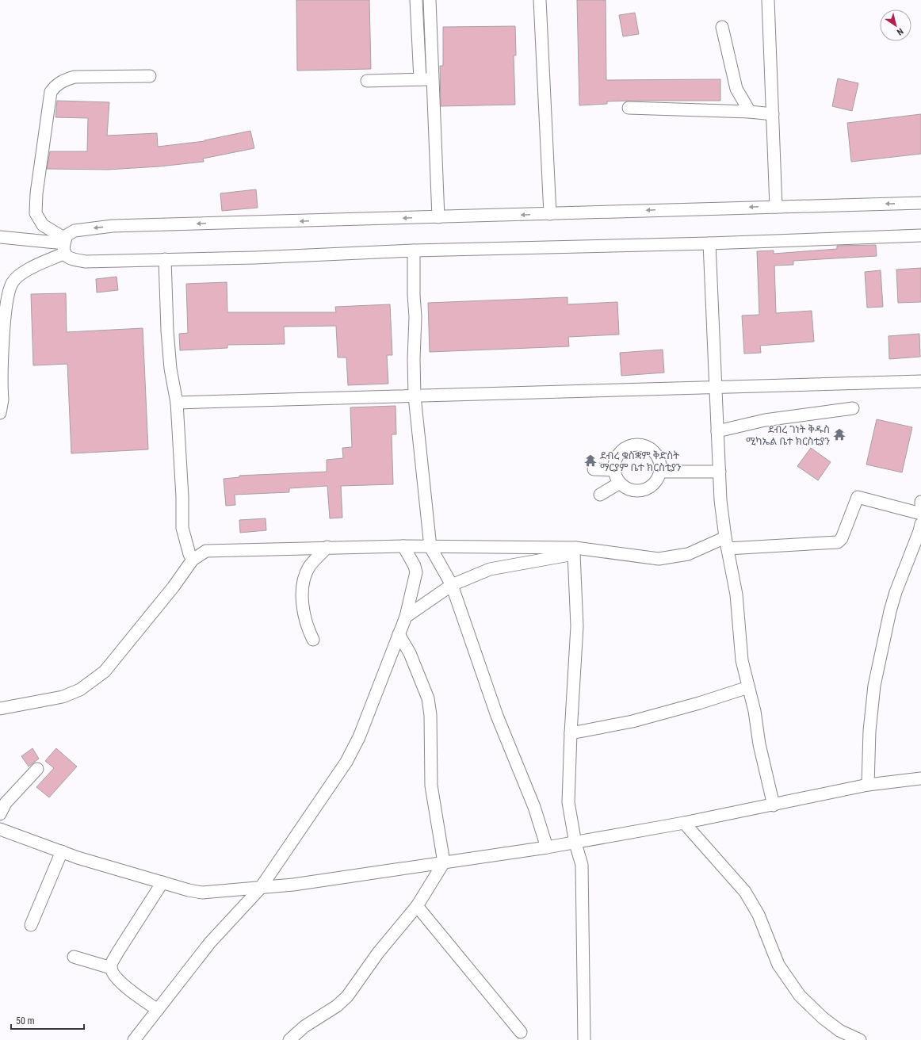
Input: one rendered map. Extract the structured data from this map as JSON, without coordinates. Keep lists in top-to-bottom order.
{
  "places": {
    "temple": ["ደብረ ገነት ቅዱስ ሚካኤል ቤተ ክርስቲያን", "ደብረ ቁስቋም ቅድስት ማርያም ቤተ ክርስቲያን"]
  },
  "scale_bar": "50 m",
  "north": "bottom right"
}
